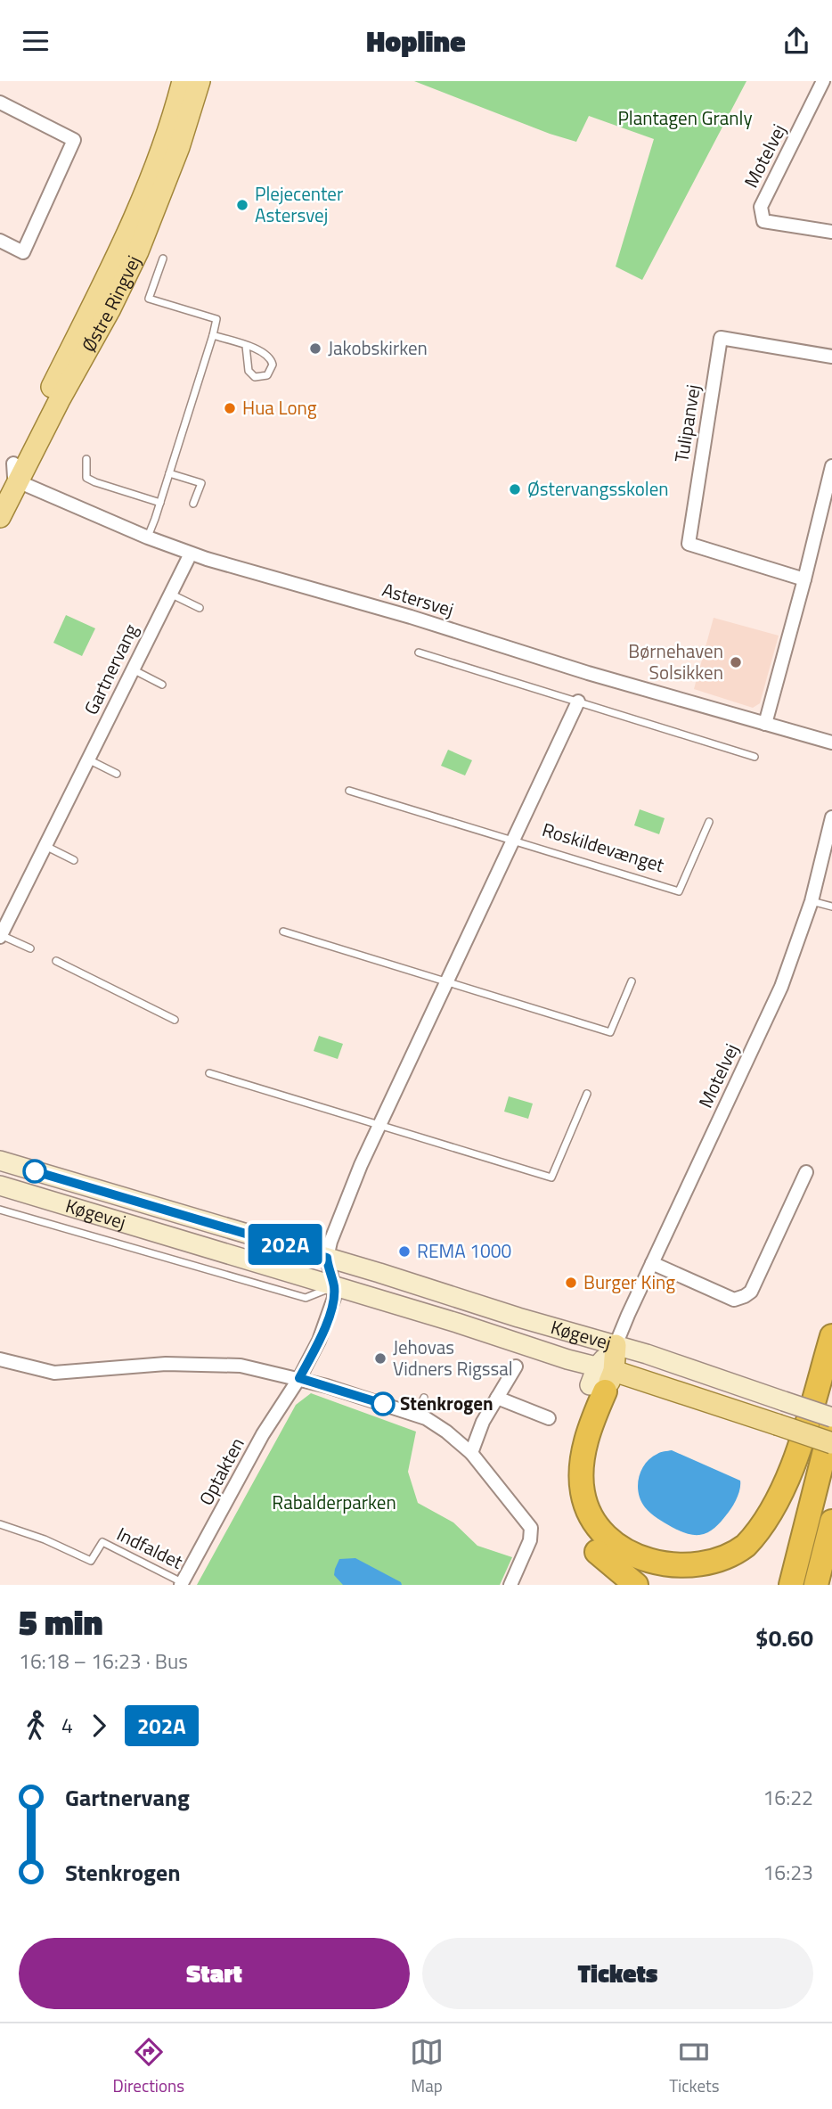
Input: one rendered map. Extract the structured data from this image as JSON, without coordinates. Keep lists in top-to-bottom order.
{
  "streets": {
    "main road": ["Østre Ringvej", "Køgevej"],
    "street": [
      "Motelvej",
      "Tulipanvej",
      "Astersvej",
      "Gartnervang",
      "Roskildevænget",
      "Optakten"
    ],
    "lane": ["Indfaldet"]
  },
  "crossings": [
    ["Motelvej", "Køgevej"],
    ["Østre Ringvej", "Astersvej"],
    ["Astersvej", "Gartnervang"],
    ["Roskildevænget", "Køgevej"],
    ["Køgevej", "Optakten"],
    ["Optakten", "Indfaldet"]
  ],
  "parks": ["Plantagen Granly", "Rabalderparken"],
  "places": [
    "Plejecenter Astersvej",
    "Jakobskirken",
    "Hua Long",
    "Østervangsskolen",
    "Børnehaven Solsikken",
    "REMA 1000",
    "Burger King",
    "Jehovas Vidners Rigssal",
    "Stenkrogen"
  ],
  "lines": ["bus line 202A"],
  "page": {
    "header": "Hopline",
    "on_map": "202A",
    "heading": ["5 min", "16:18 – 16:23 · Bus", "$0.60"],
    "legs": ["4", "202A"],
    "list": [
      {
        "name": "Gartnervang",
        "value": "16:22"
      },
      {
        "name": "Stenkrogen",
        "value": "16:23"
      }
    ],
    "buttons": ["Start", "Tickets"],
    "tabs": ["Directions", "Map", "Tickets"]
  }
}
